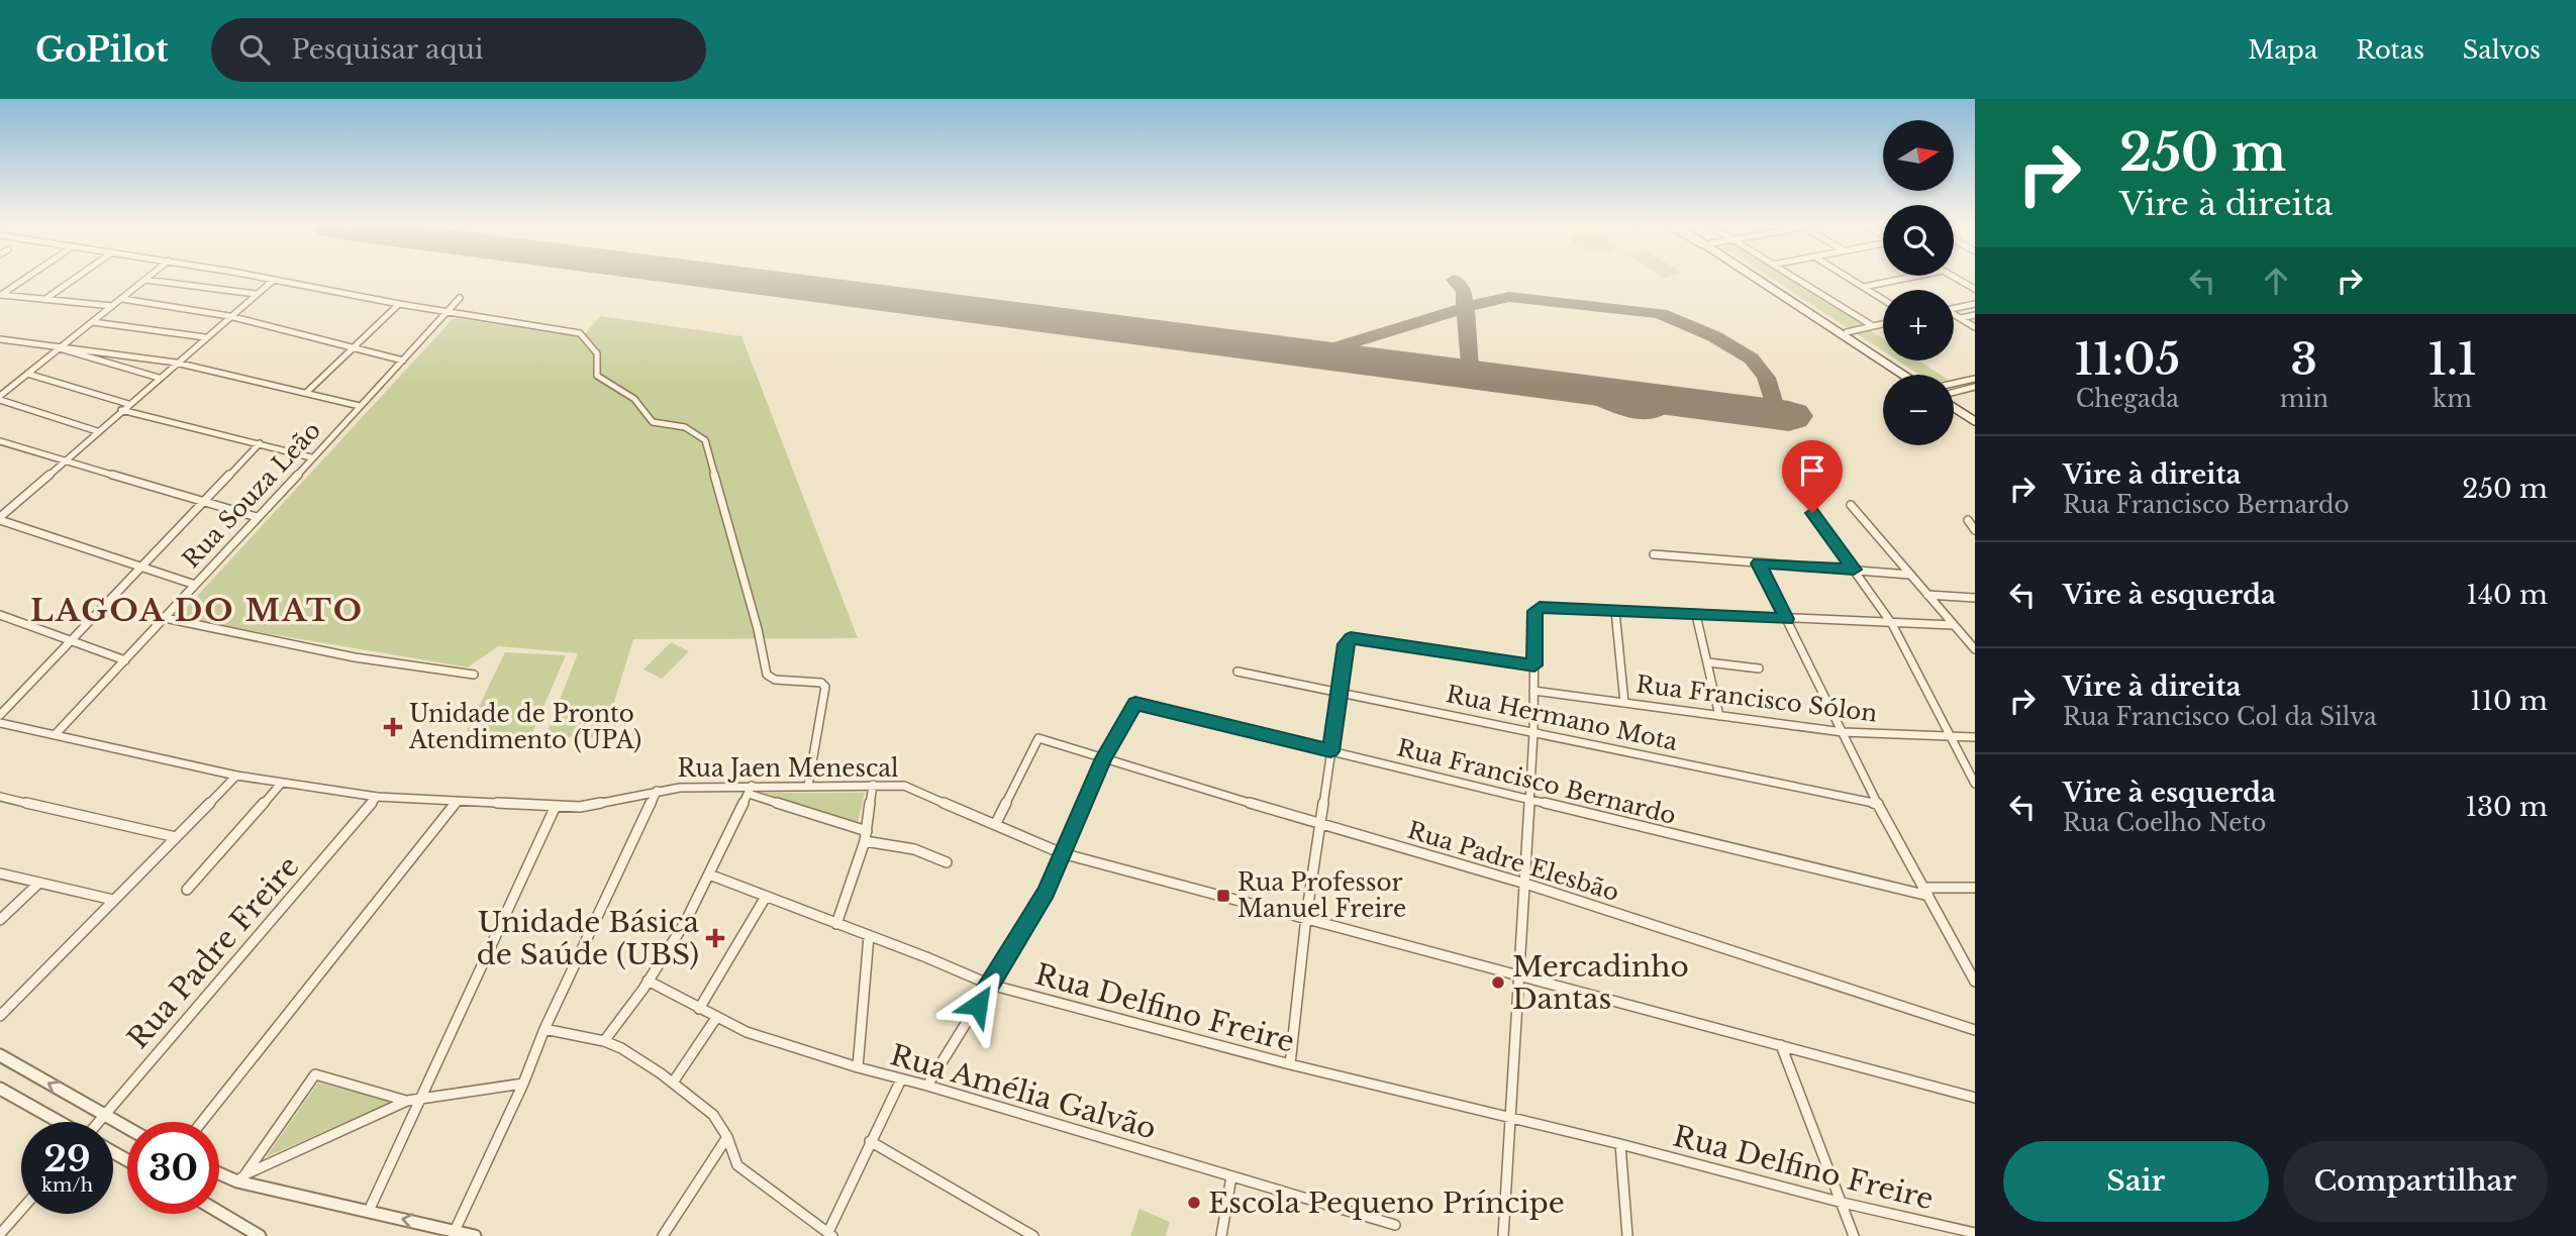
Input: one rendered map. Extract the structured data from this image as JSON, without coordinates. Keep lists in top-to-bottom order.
{
  "streets": {
    "street": [
      "Rua Souza Leão",
      "Rua Francisco Sólon",
      "Rua Hermano Mota",
      "Rua Jaen Menescal",
      "Rua Francisco Bernardo",
      "Rua Padre Elesbão",
      "Rua Padre Freire",
      "Rua Delfino Freire",
      "Rua Amélia Galvão"
    ]
  },
  "crossings": [
    ["Rua Jaen Menescal", "Rua Padre Elesbão"],
    ["Rua Jaen Menescal", "Rua Padre Freire"],
    ["Rua Francisco Bernardo", "Rua Padre Elesbão"]
  ],
  "districts": ["LAGOA DO MATO"],
  "places": {
    "health": ["Unidade de Pronto Atendimento (UPA)", "Unidade Básica de Saúde (UBS)"],
    "transit": ["Rua Professor Manuel Freire"],
    "other": ["Mercadinho Dantas", "Escola Pequeno Príncipe"]
  },
  "north": "right",
  "page": {
    "header": "GoPilot",
    "search": "Pesquisar aqui",
    "nav": ["Mapa", "Rotas", "Salvos"],
    "turn": ["250 m", "Vire à direita"],
    "map_buttons": ["+", "−"],
    "eta": [
      "11:05",
      "Chegada",
      "3",
      "min",
      "1.1",
      "km"
    ],
    "list": [
      {
        "name": "Vire à direita",
        "note": "Rua Francisco Bernardo",
        "value": "250 m"
      },
      {
        "name": "Vire à esquerda",
        "value": "140 m"
      },
      {
        "name": "Vire à direita",
        "note": "Rua Francisco Col da Silva",
        "value": "110 m"
      },
      {
        "name": "Vire à esquerda",
        "note": "Rua Coelho Neto",
        "value": "130 m"
      }
    ],
    "speed": "29 km/h",
    "limit": "30",
    "buttons": ["Sair", "Compartilhar"]
  }
}
